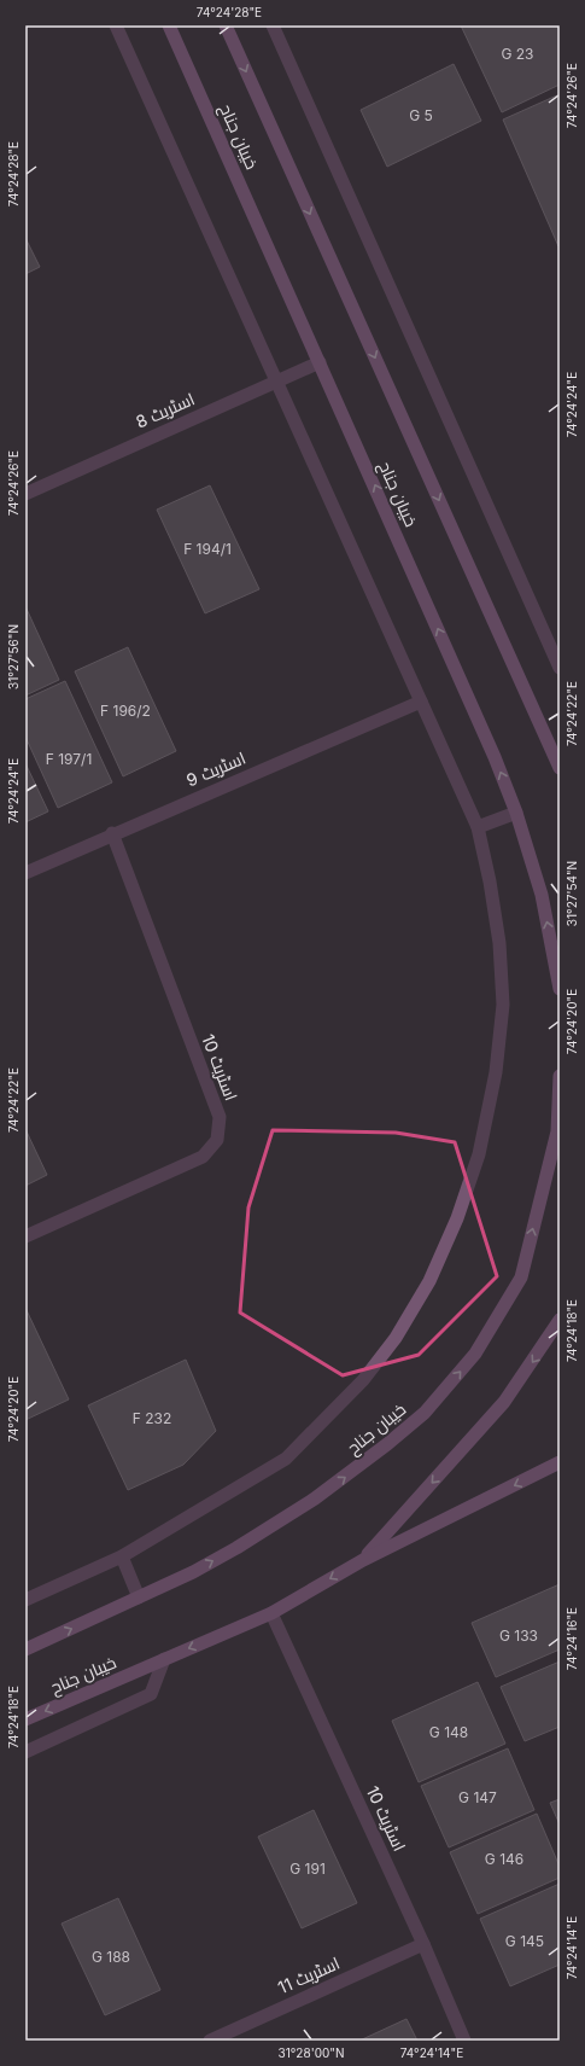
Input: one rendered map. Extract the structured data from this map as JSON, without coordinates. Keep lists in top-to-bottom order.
{
  "streets": {
    "main road": ["خیبان جناح"],
    "street": [
      "اسٹریٹ 8",
      "اسٹریٹ 9",
      "اسٹریٹ 10",
      "اسٹریٹ 11"
    ]
  },
  "crossings": [
    ["خیبان جناح", "اسٹریٹ 8"],
    ["خیبان جناح", "اسٹریٹ 10"],
    ["اسٹریٹ 9", "اسٹریٹ 10"],
    ["اسٹریٹ 10", "اسٹریٹ 11"]
  ],
  "house_numbers": [
    "G 23",
    "G 5",
    "F 194/1",
    "F 196/2",
    "F 197/1",
    "F 232",
    "G 133",
    "G 148",
    "G 147",
    "G 146",
    "G 191",
    "G 145",
    "G 188"
  ],
  "coordinates": [
    "74°24'28\"E",
    "74°24'26\"E",
    "74°24'24\"E",
    "31°27'56\"N",
    "74°24'22\"E",
    "31°27'54\"N",
    "74°24'20\"E",
    "74°24'18\"E",
    "74°24'16\"E",
    "74°24'14\"E",
    "31°28'00\"N"
  ]
}
